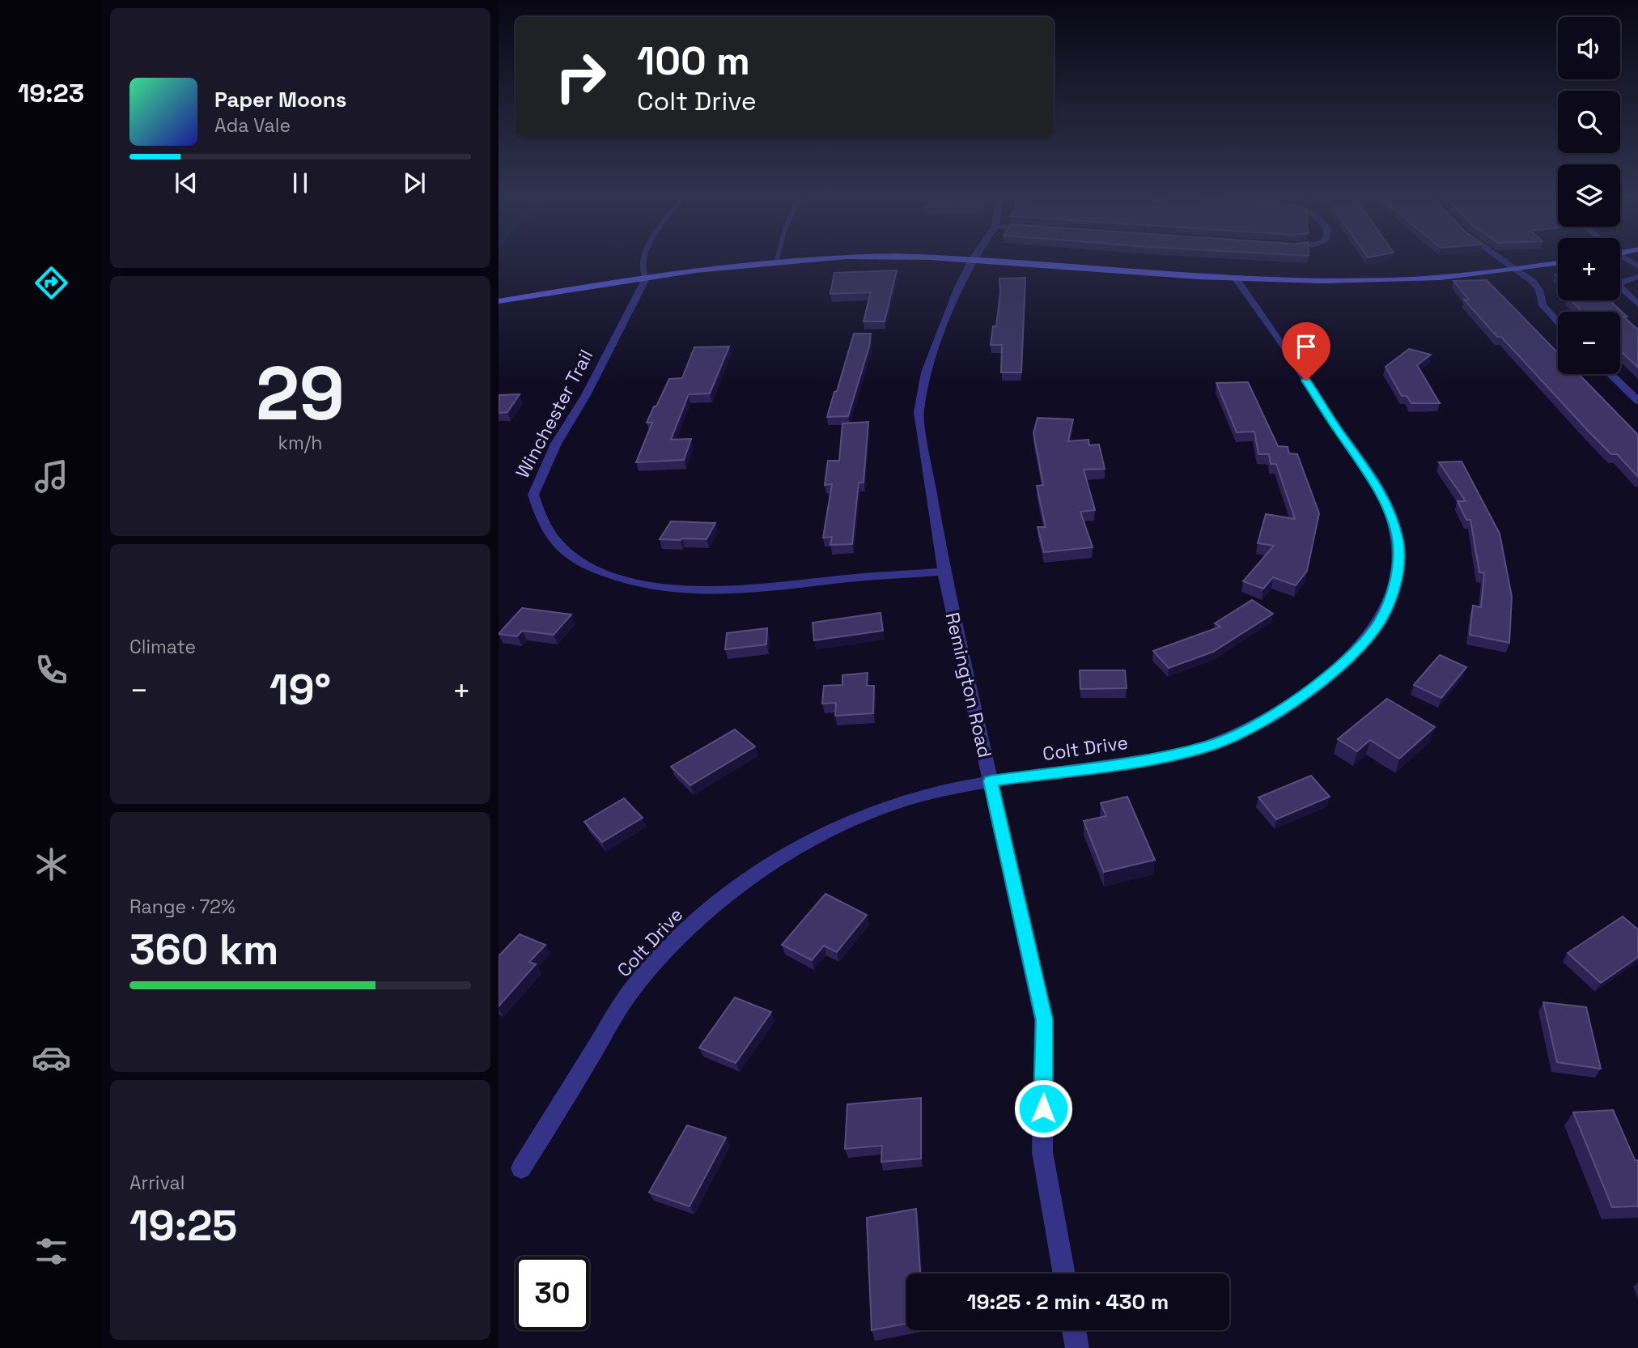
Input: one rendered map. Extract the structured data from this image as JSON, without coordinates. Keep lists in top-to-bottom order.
{
  "streets": {
    "street": ["Winchester Trail", "Remington Road", "Colt Drive"]
  },
  "crossings": [
    ["Winchester Trail", "Remington Road"],
    ["Remington Road", "Colt Drive"]
  ],
  "page": {
    "tabs": "19:23",
    "map_buttons": ["+", "−"],
    "turn": ["100 m", "Colt Drive"],
    "song": ["Paper Moons", "Ada Vale"],
    "tile": [
      ["29", "km/h"],
      "Climate",
      ["Range · 72%", "360 km"],
      ["Arrival", "19:25"]
    ],
    "heat": ["−", "19°", "+"],
    "limit": "30",
    "trip": "19:25 · 2 min · 430 m"
  }
}
